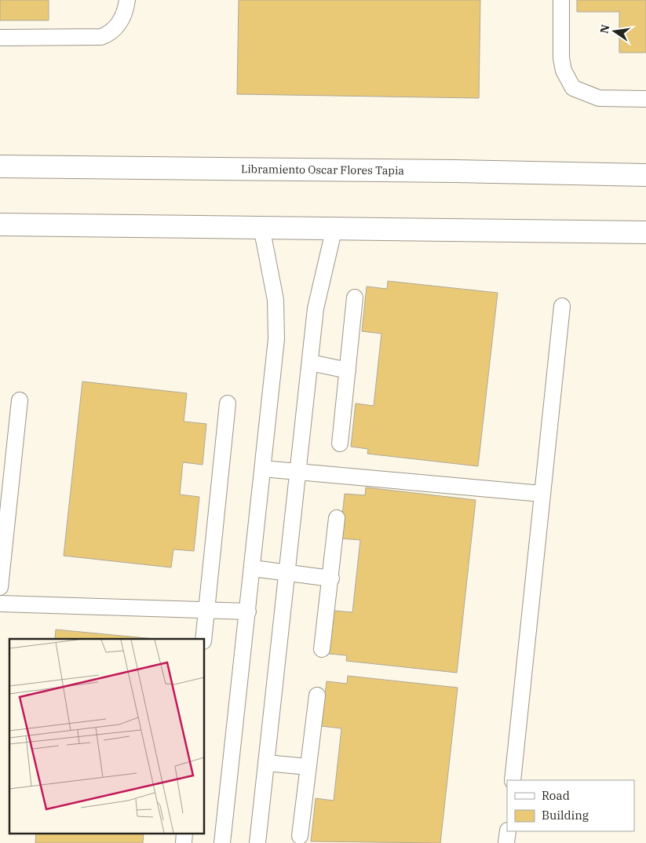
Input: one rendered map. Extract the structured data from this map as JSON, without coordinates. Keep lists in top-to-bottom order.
{
  "streets": {
    "highway": ["Libramiento Oscar Flores Tapia"]
  },
  "legend": ["Road", "Building"],
  "north": "left"
}
